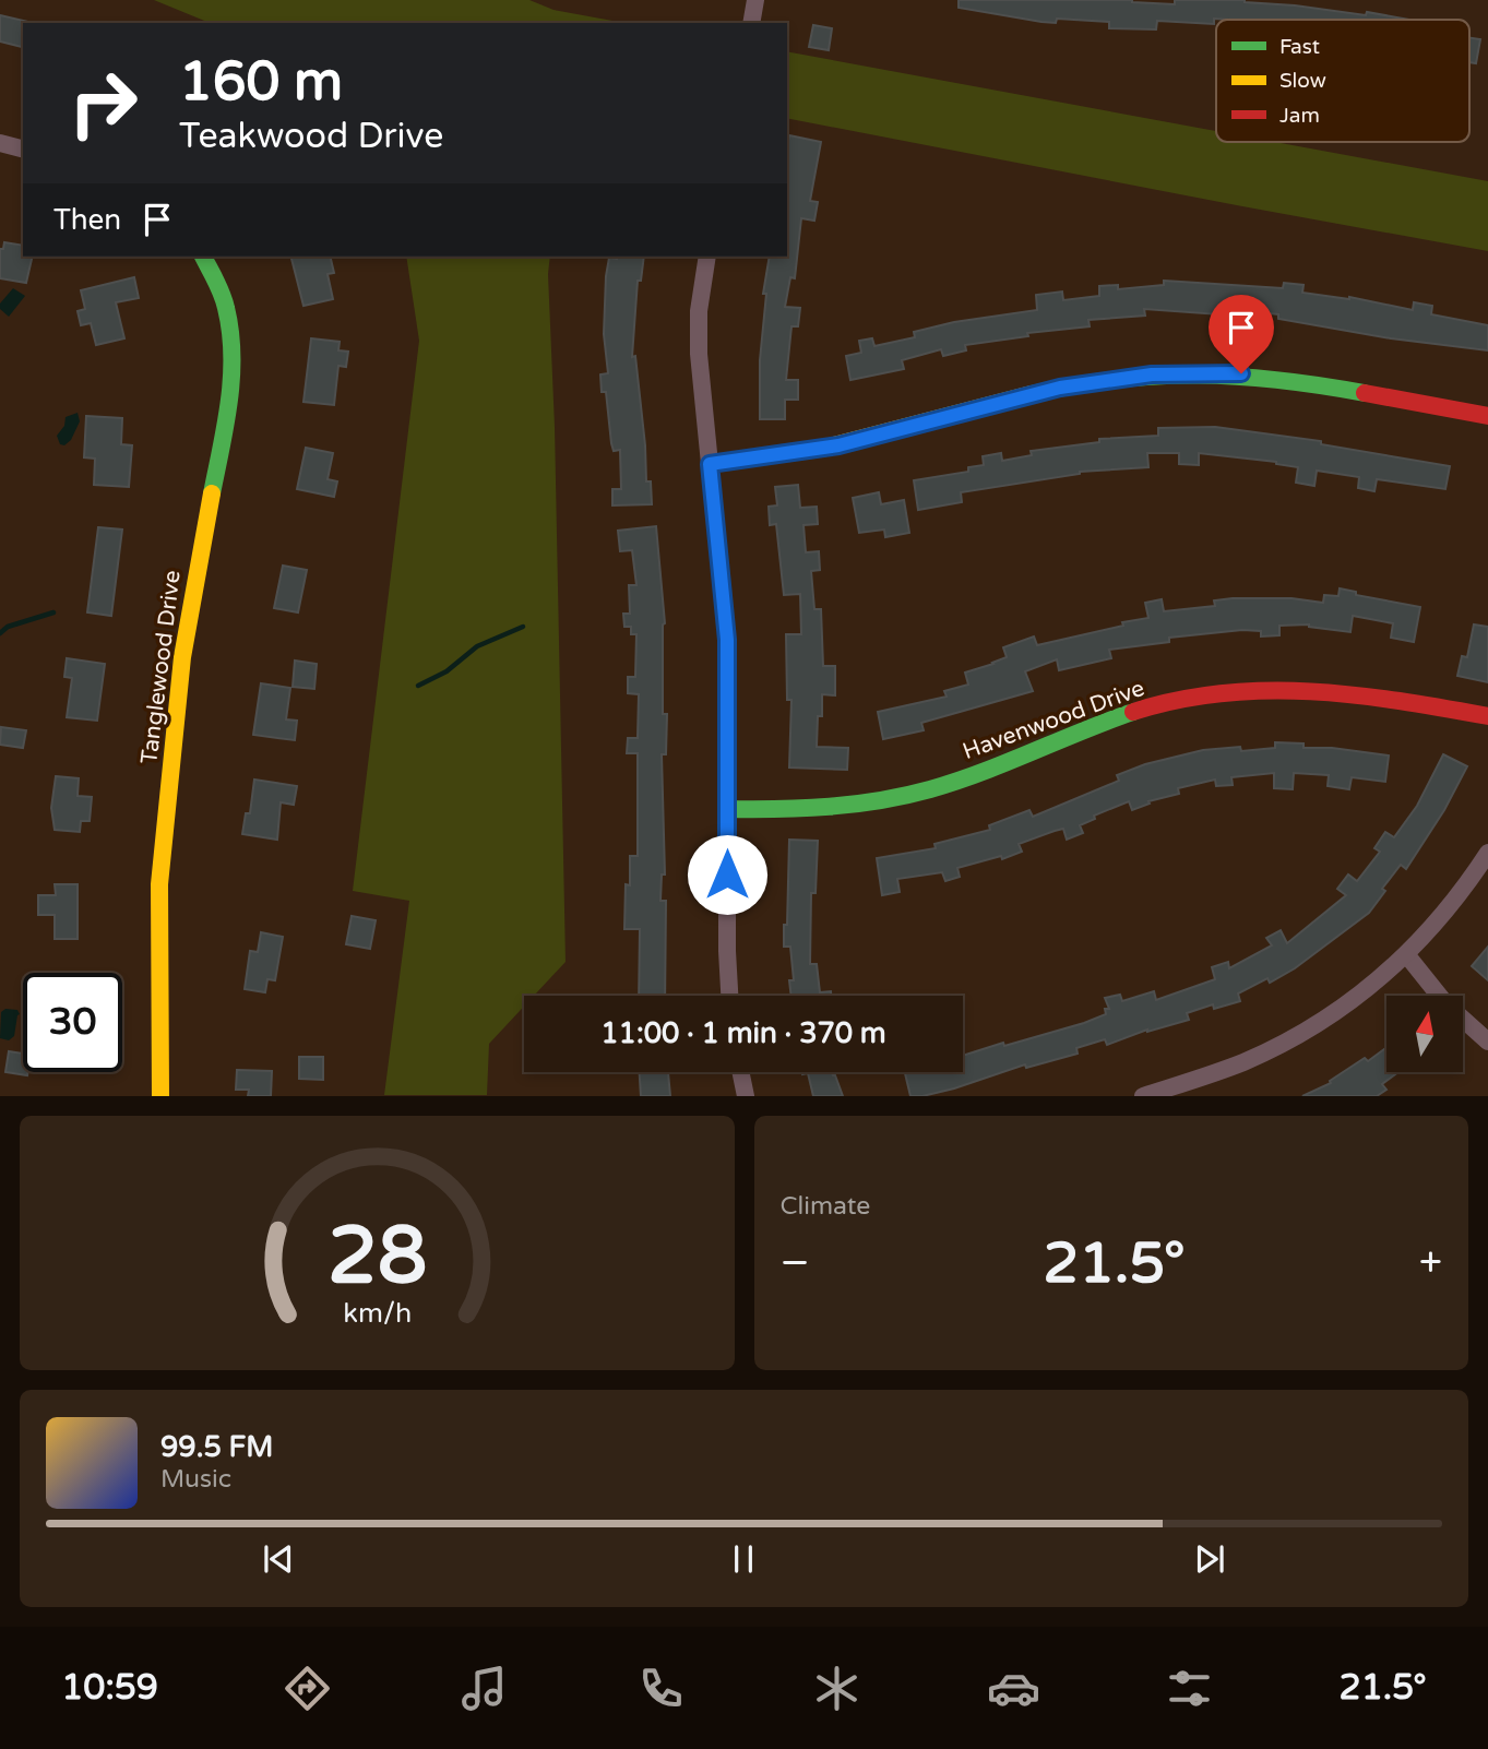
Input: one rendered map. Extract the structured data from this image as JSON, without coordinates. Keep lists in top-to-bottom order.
{
  "streets": {
    "street": ["Tanglewood Drive", "Havenwood Drive"]
  },
  "legend": ["Fast", "Slow", "Jam"],
  "north": "top",
  "page": {
    "turn": ["160 m", "Teakwood Drive"],
    "then": "Then",
    "limit": "30",
    "trip": "11:00 · 1 min · 370 m",
    "tile": "Climate",
    "heat": ["−", "21.5°", "+"],
    "song": ["99.5 FM", "Music"],
    "tabs": ["10:59", "21.5°"],
    "gauge": ["28", "km/h"]
  }
}
